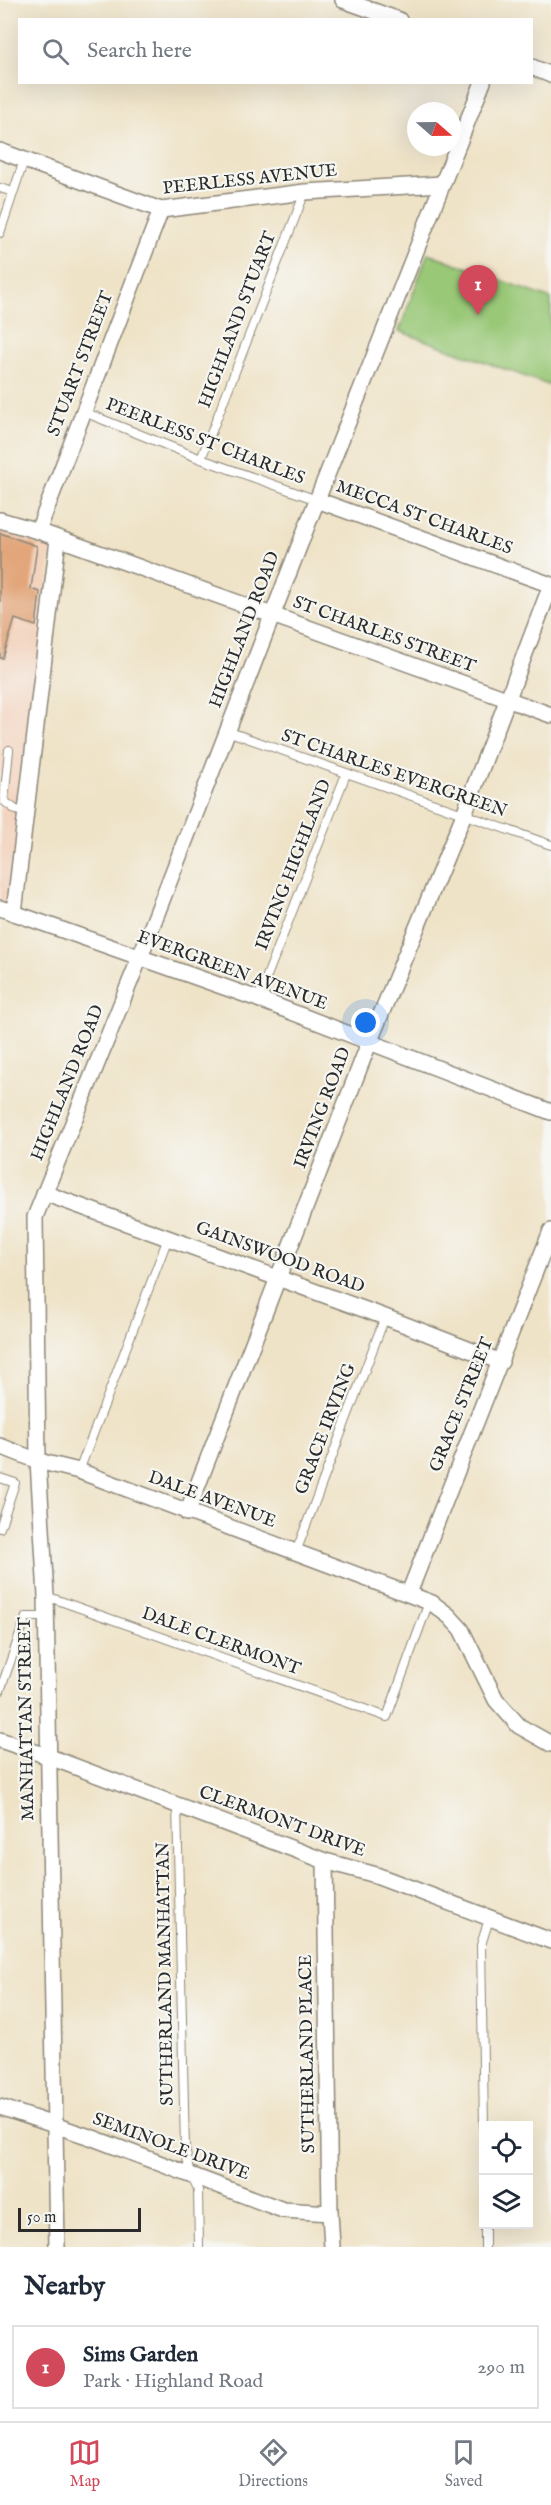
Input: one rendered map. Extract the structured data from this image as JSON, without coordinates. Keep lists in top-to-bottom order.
{
  "streets": {
    "street": [
      "PEERLESS AVENUE",
      "STUART STREET",
      "MECCA ST CHARLES",
      "HIGHLAND ROAD",
      "ST CHARLES STREET",
      "EVERGREEN AVENUE",
      "IRVING ROAD",
      "GAINSWOOD ROAD",
      "GRACE STREET",
      "DALE AVENUE",
      "MANHATTAN STREET",
      "CLERMONT DRIVE",
      "SUTHERLAND PLACE",
      "SEMINOLE DRIVE"
    ],
    "lane": [
      "HIGHLAND STUART",
      "PEERLESS ST CHARLES",
      "ST CHARLES EVERGREEN",
      "IRVING HIGHLAND",
      "GRACE IRVING",
      "DALE CLERMONT",
      "SUTHERLAND MANHATTAN"
    ]
  },
  "crossings": [
    ["PEERLESS AVENUE", "HIGHLAND STUART"],
    ["PEERLESS AVENUE", "STUART STREET"],
    ["PEERLESS AVENUE", "HIGHLAND ROAD"],
    ["HIGHLAND STUART", "PEERLESS ST CHARLES"],
    ["STUART STREET", "PEERLESS ST CHARLES"],
    ["STUART STREET", "ST CHARLES STREET"],
    ["PEERLESS ST CHARLES", "MECCA ST CHARLES"],
    ["PEERLESS ST CHARLES", "HIGHLAND ROAD"],
    ["MECCA ST CHARLES", "HIGHLAND ROAD"],
    ["MECCA ST CHARLES", "IRVING ROAD"],
    ["HIGHLAND ROAD", "ST CHARLES STREET"],
    ["HIGHLAND ROAD", "ST CHARLES EVERGREEN"],
    ["HIGHLAND ROAD", "EVERGREEN AVENUE"],
    ["HIGHLAND ROAD", "GAINSWOOD ROAD"],
    ["HIGHLAND ROAD", "MANHATTAN STREET"],
    ["ST CHARLES STREET", "IRVING ROAD"],
    ["ST CHARLES EVERGREEN", "IRVING HIGHLAND"],
    ["ST CHARLES EVERGREEN", "IRVING ROAD"],
    ["IRVING HIGHLAND", "EVERGREEN AVENUE"],
    ["EVERGREEN AVENUE", "IRVING ROAD"],
    ["IRVING ROAD", "GAINSWOOD ROAD"],
    ["IRVING ROAD", "DALE AVENUE"],
    ["GAINSWOOD ROAD", "GRACE STREET"],
    ["GAINSWOOD ROAD", "GRACE IRVING"],
    ["GAINSWOOD ROAD", "MANHATTAN STREET"],
    ["GRACE STREET", "DALE AVENUE"],
    ["GRACE IRVING", "DALE AVENUE"],
    ["DALE AVENUE", "DALE CLERMONT"],
    ["DALE AVENUE", "MANHATTAN STREET"],
    ["DALE CLERMONT", "MANHATTAN STREET"],
    ["MANHATTAN STREET", "CLERMONT DRIVE"],
    ["MANHATTAN STREET", "SEMINOLE DRIVE"],
    ["CLERMONT DRIVE", "SUTHERLAND MANHATTAN"],
    ["CLERMONT DRIVE", "SUTHERLAND PLACE"],
    ["SUTHERLAND MANHATTAN", "SEMINOLE DRIVE"],
    ["SUTHERLAND PLACE", "SEMINOLE DRIVE"]
  ],
  "scale_bar": "50 m",
  "north": "right",
  "page": {
    "search": "Search here",
    "pins": "1",
    "scale": "50 m",
    "heading": "Nearby",
    "list": [
      {
        "mark": "1",
        "name": "Sims Garden",
        "note": "Park · Highland Road",
        "value": "290 m"
      }
    ],
    "nav": ["Map", "Directions", "Saved"]
  }
}
